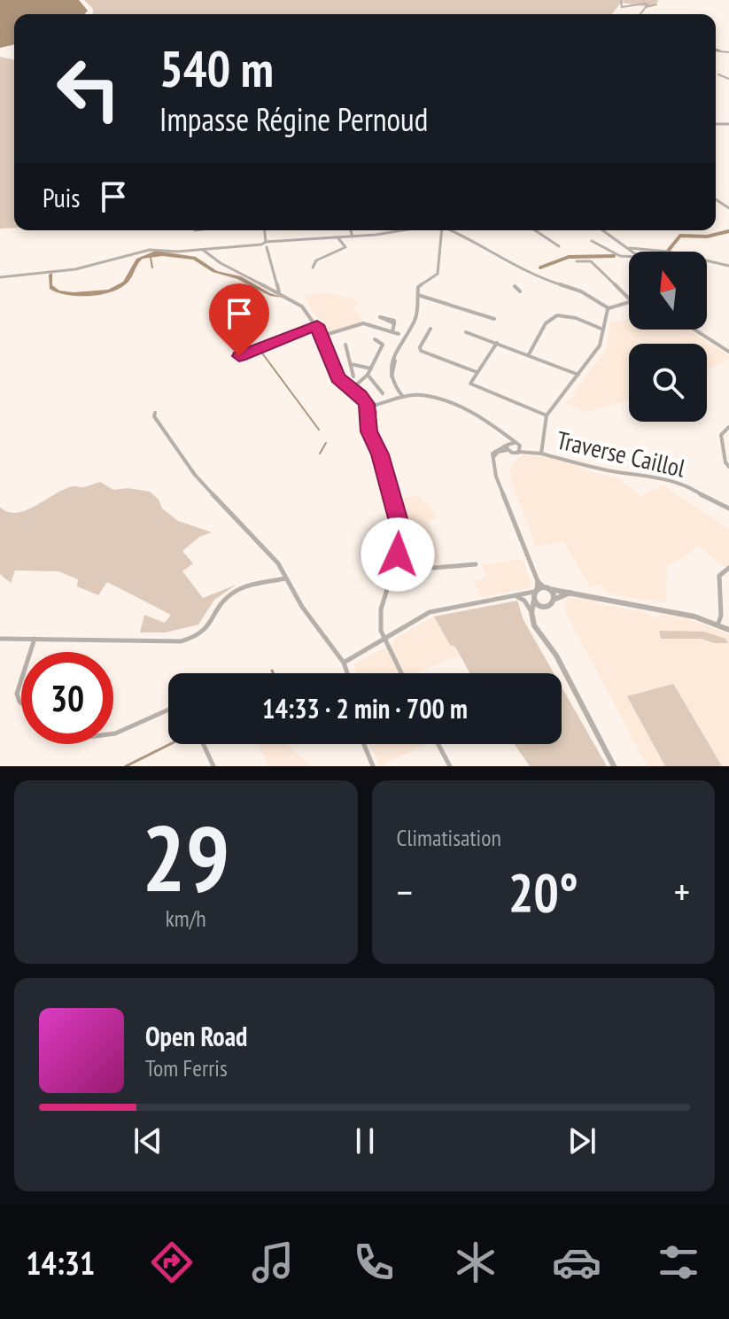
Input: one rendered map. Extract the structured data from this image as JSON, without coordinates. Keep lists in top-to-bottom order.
{
  "streets": {
    "street": ["Traverse Caillol"]
  },
  "north": "top",
  "page": {
    "turn": ["540 m", "Impasse Régine Pernoud"],
    "then": "Puis",
    "limit": "30",
    "trip": "14:33 · 2 min · 700 m",
    "tile": [
      ["29", "km/h"],
      "Climatisation"
    ],
    "heat": ["−", "20°", "+"],
    "song": ["Open Road", "Tom Ferris"],
    "tabs": "14:31"
  }
}
